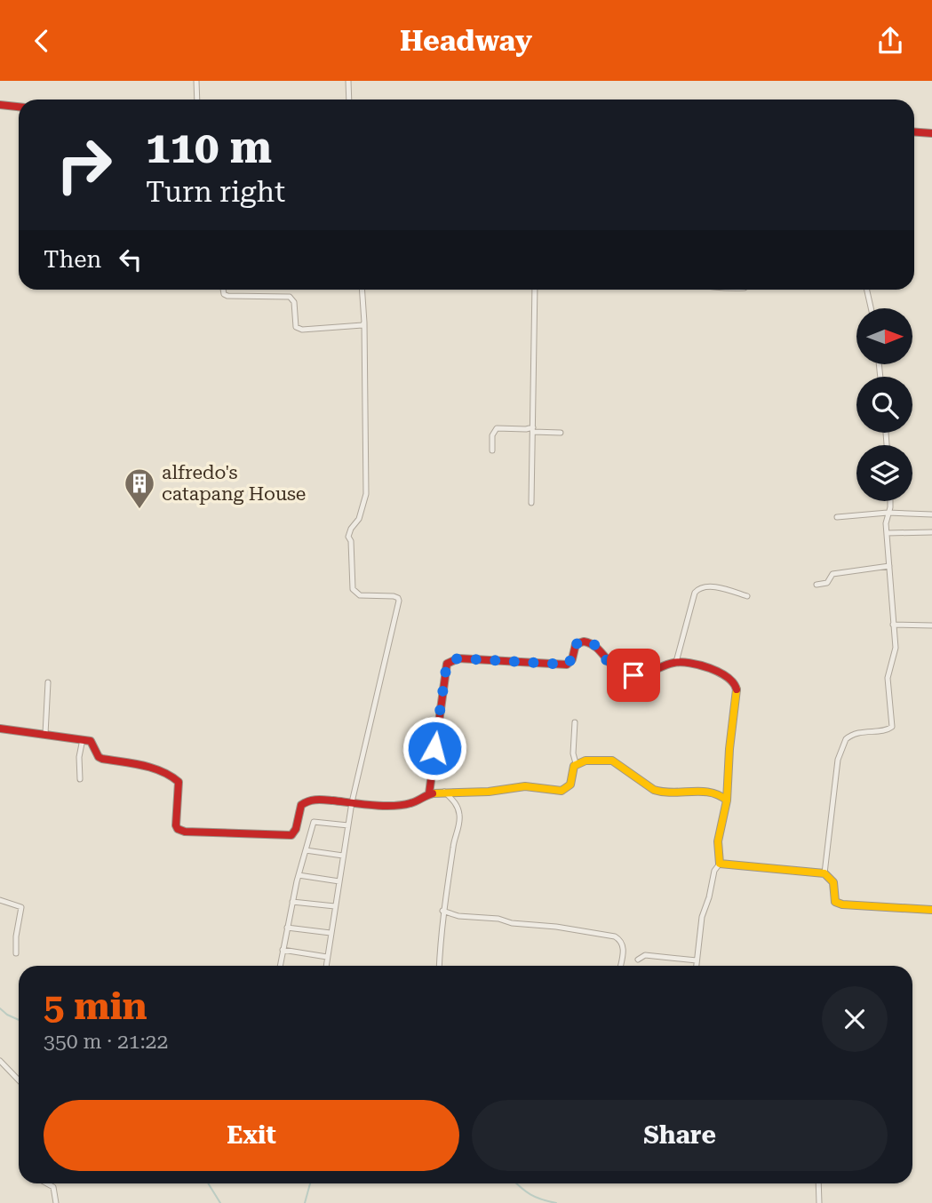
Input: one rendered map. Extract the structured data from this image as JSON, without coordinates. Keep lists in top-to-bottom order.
{
  "places": {
    "building": ["alfredo's catapang House"]
  },
  "north": "right",
  "page": {
    "header": "Headway",
    "turn": ["110 m", "Turn right"],
    "then": "Then",
    "heading": ["5 min", "350 m · 21:22"],
    "buttons": ["Exit", "Share"]
  }
}
